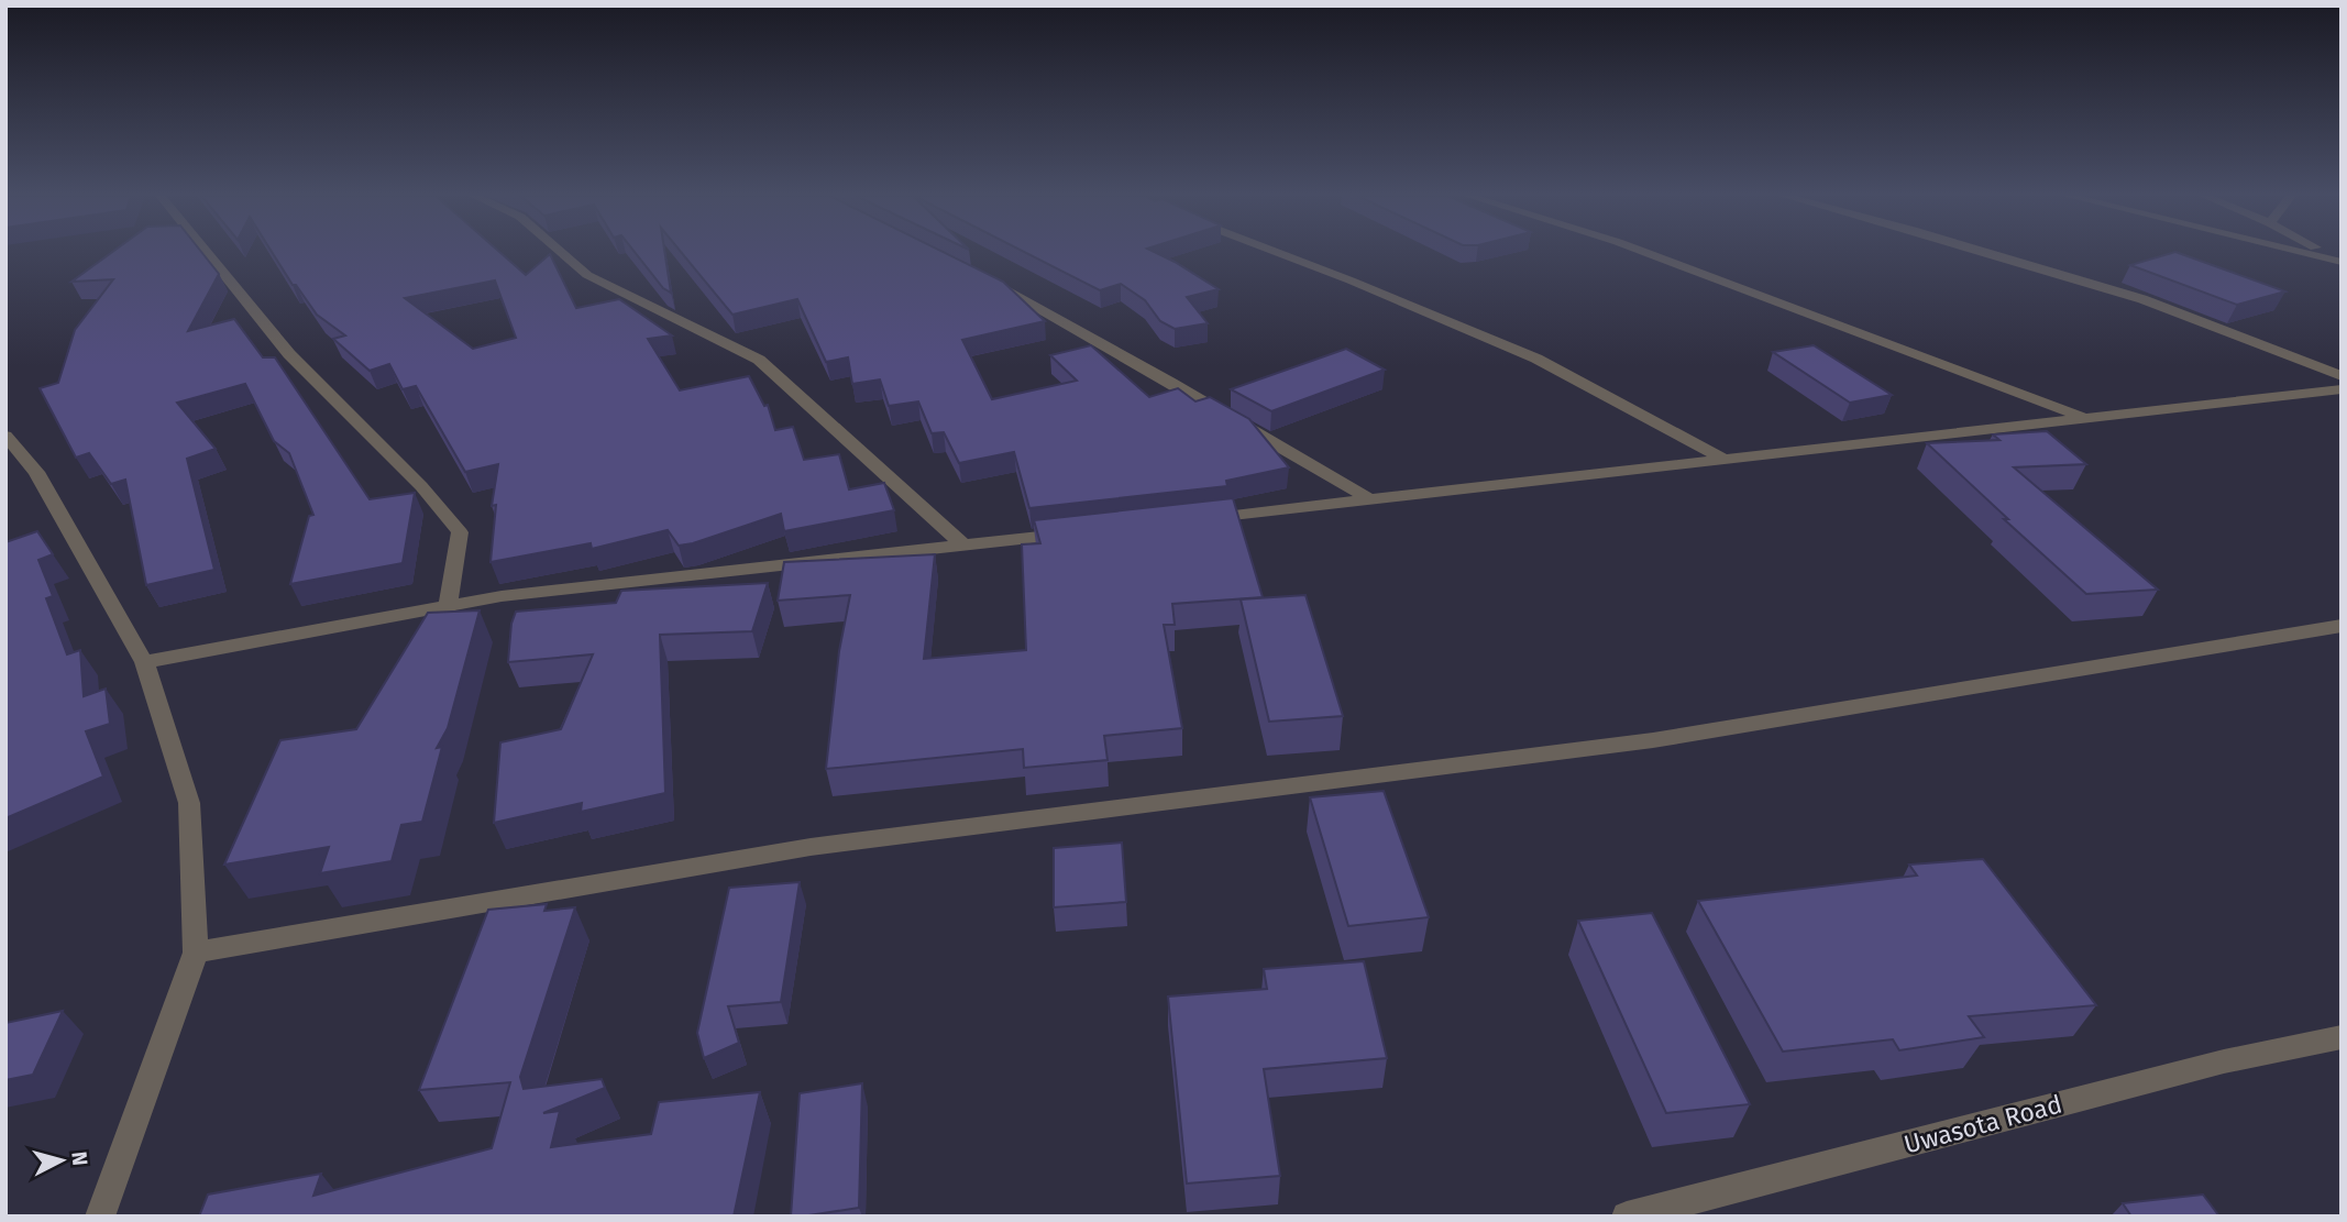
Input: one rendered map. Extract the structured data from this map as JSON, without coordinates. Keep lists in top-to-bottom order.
{
  "streets": {
    "street": ["Uwasota Road"]
  },
  "north": "right"
}
